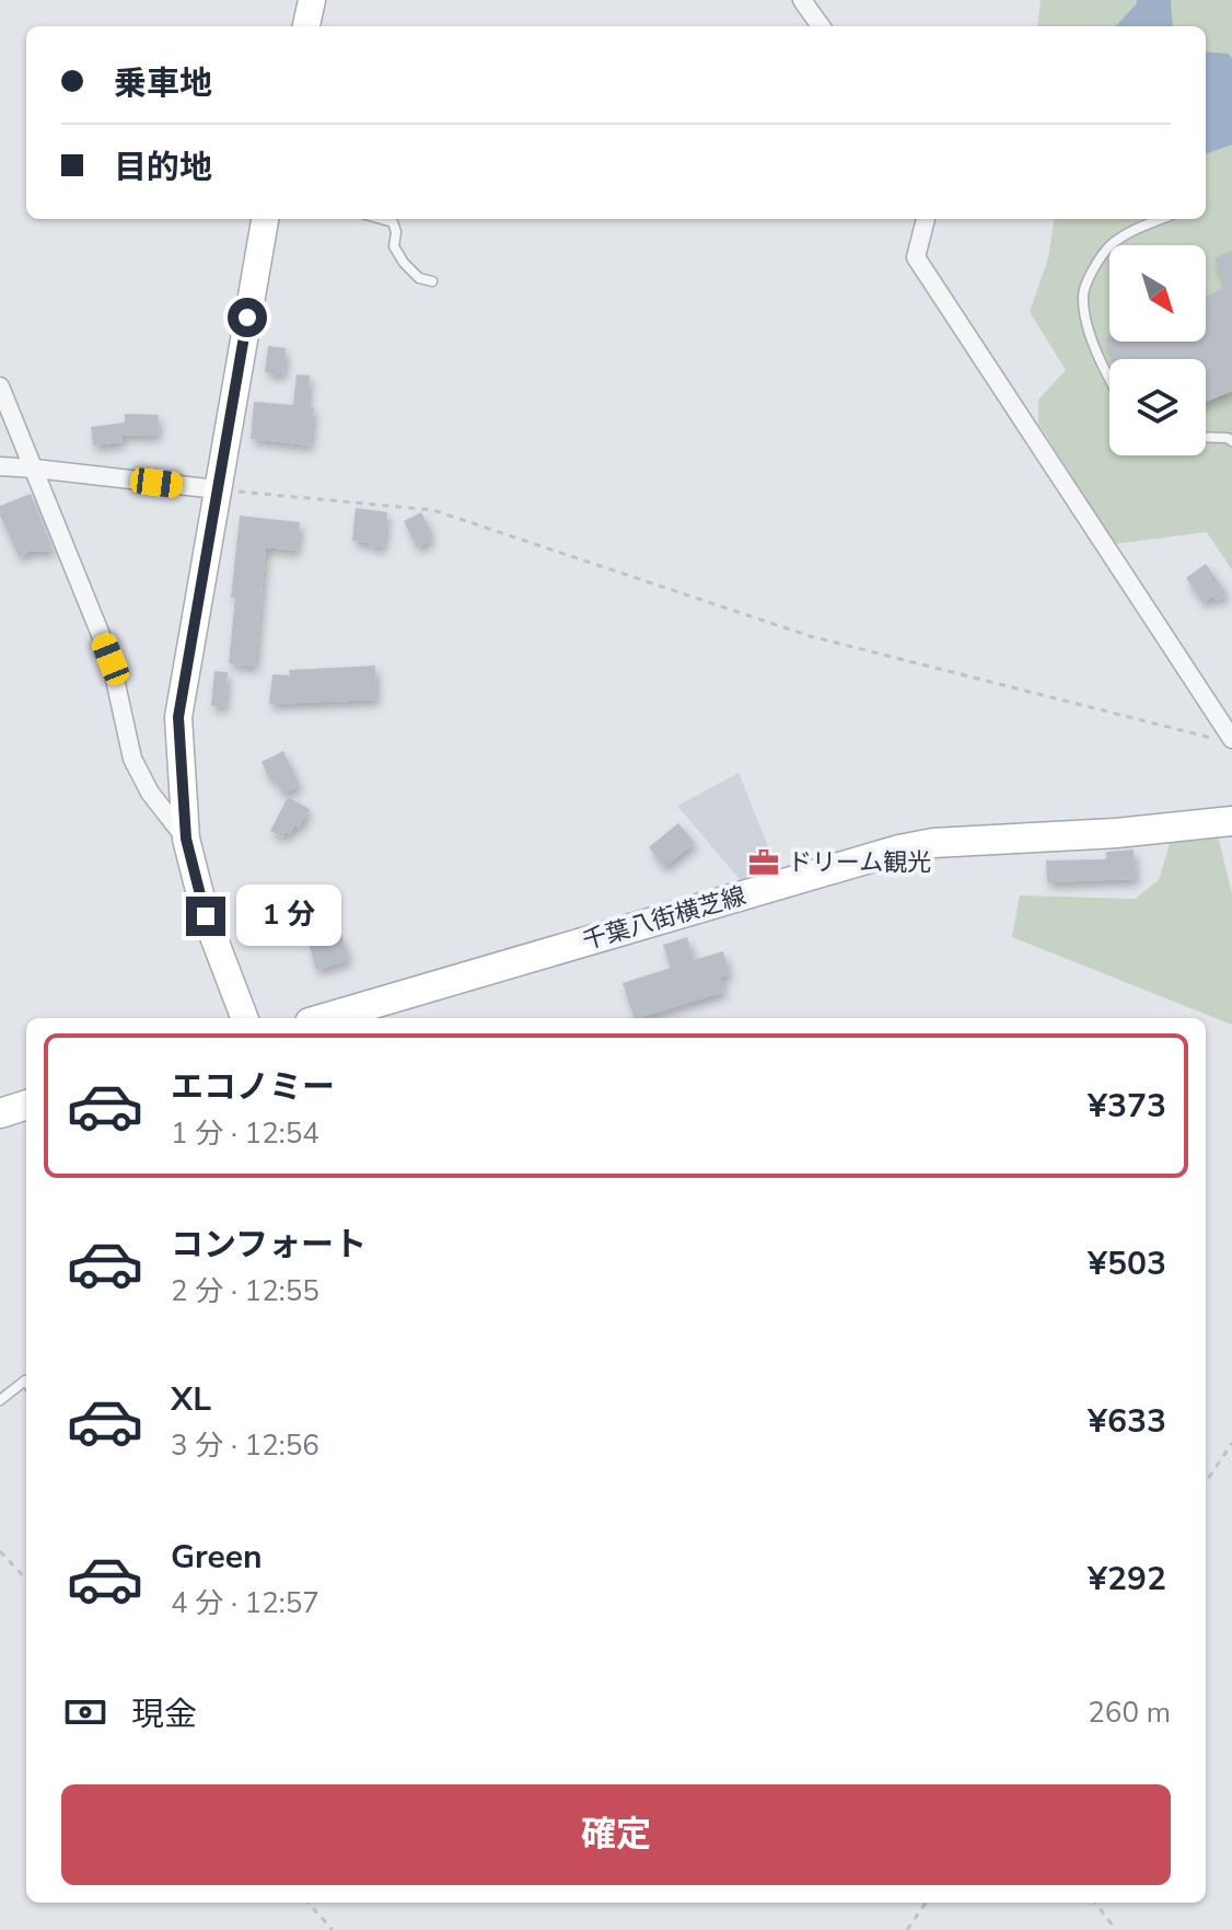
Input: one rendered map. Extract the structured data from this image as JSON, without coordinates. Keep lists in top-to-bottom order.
{
  "streets": {
    "main road": ["千葉八街横芝線"]
  },
  "places": {
    "office": ["ドリーム観光"]
  },
  "north": "bottom right",
  "page": {
    "banner": ["乗車地", "目的地"],
    "bubble": "1 分",
    "list": [
      {
        "name": "エコノミー",
        "note": "1 分 · 12:54",
        "value": "¥373"
      },
      {
        "name": "コンフォート",
        "note": "2 分 · 12:55",
        "value": "¥503"
      },
      {
        "name": "XL",
        "note": "3 分 · 12:56",
        "value": "¥633"
      },
      {
        "name": "Green",
        "note": "4 分 · 12:57",
        "value": "¥292"
      }
    ],
    "pay": ["現金", "260 m"],
    "buttons": "確定"
  }
}
